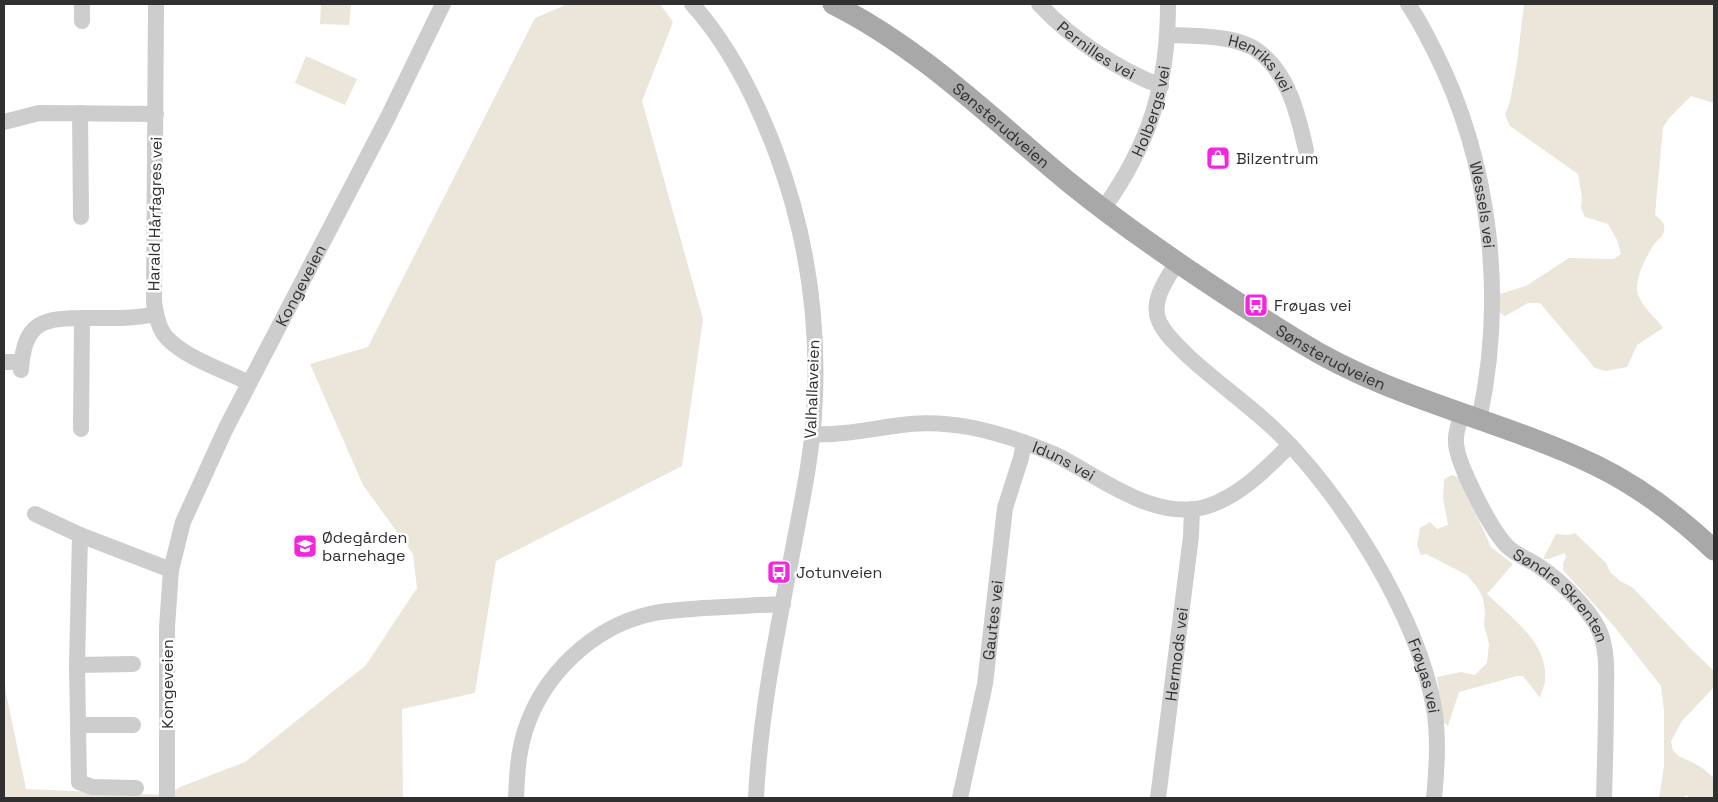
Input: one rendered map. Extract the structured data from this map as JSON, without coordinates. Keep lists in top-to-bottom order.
{
  "streets": {
    "main road": ["Sønsterudveien"],
    "street": [
      "Pernilles vei",
      "Henriks vei",
      "Holbergs vei",
      "Wessels vei",
      "Harald Hårfagres vei",
      "Kongeveien",
      "Valhallaveien",
      "Iduns vei",
      "Søndre Skrenten",
      "Gautes vei",
      "Hermods vei",
      "Frøyas vei"
    ]
  },
  "crossings": [
    ["Pernilles vei", "Holbergs vei"],
    ["Henriks vei", "Holbergs vei"],
    ["Holbergs vei", "Sønsterudveien"],
    ["Sønsterudveien", "Wessels vei"],
    ["Sønsterudveien", "Søndre Skrenten"],
    ["Sønsterudveien", "Frøyas vei"],
    ["Wessels vei", "Søndre Skrenten"],
    ["Harald Hårfagres vei", "Kongeveien"],
    ["Valhallaveien", "Iduns vei"],
    ["Iduns vei", "Gautes vei"],
    ["Iduns vei", "Hermods vei"],
    ["Iduns vei", "Frøyas vei"]
  ],
  "places": {
    "shop": ["Bilzentrum"],
    "bus stop": ["Frøyas vei", "Jotunveien"],
    "school or university": ["Ødegården barnehage"]
  }
}
